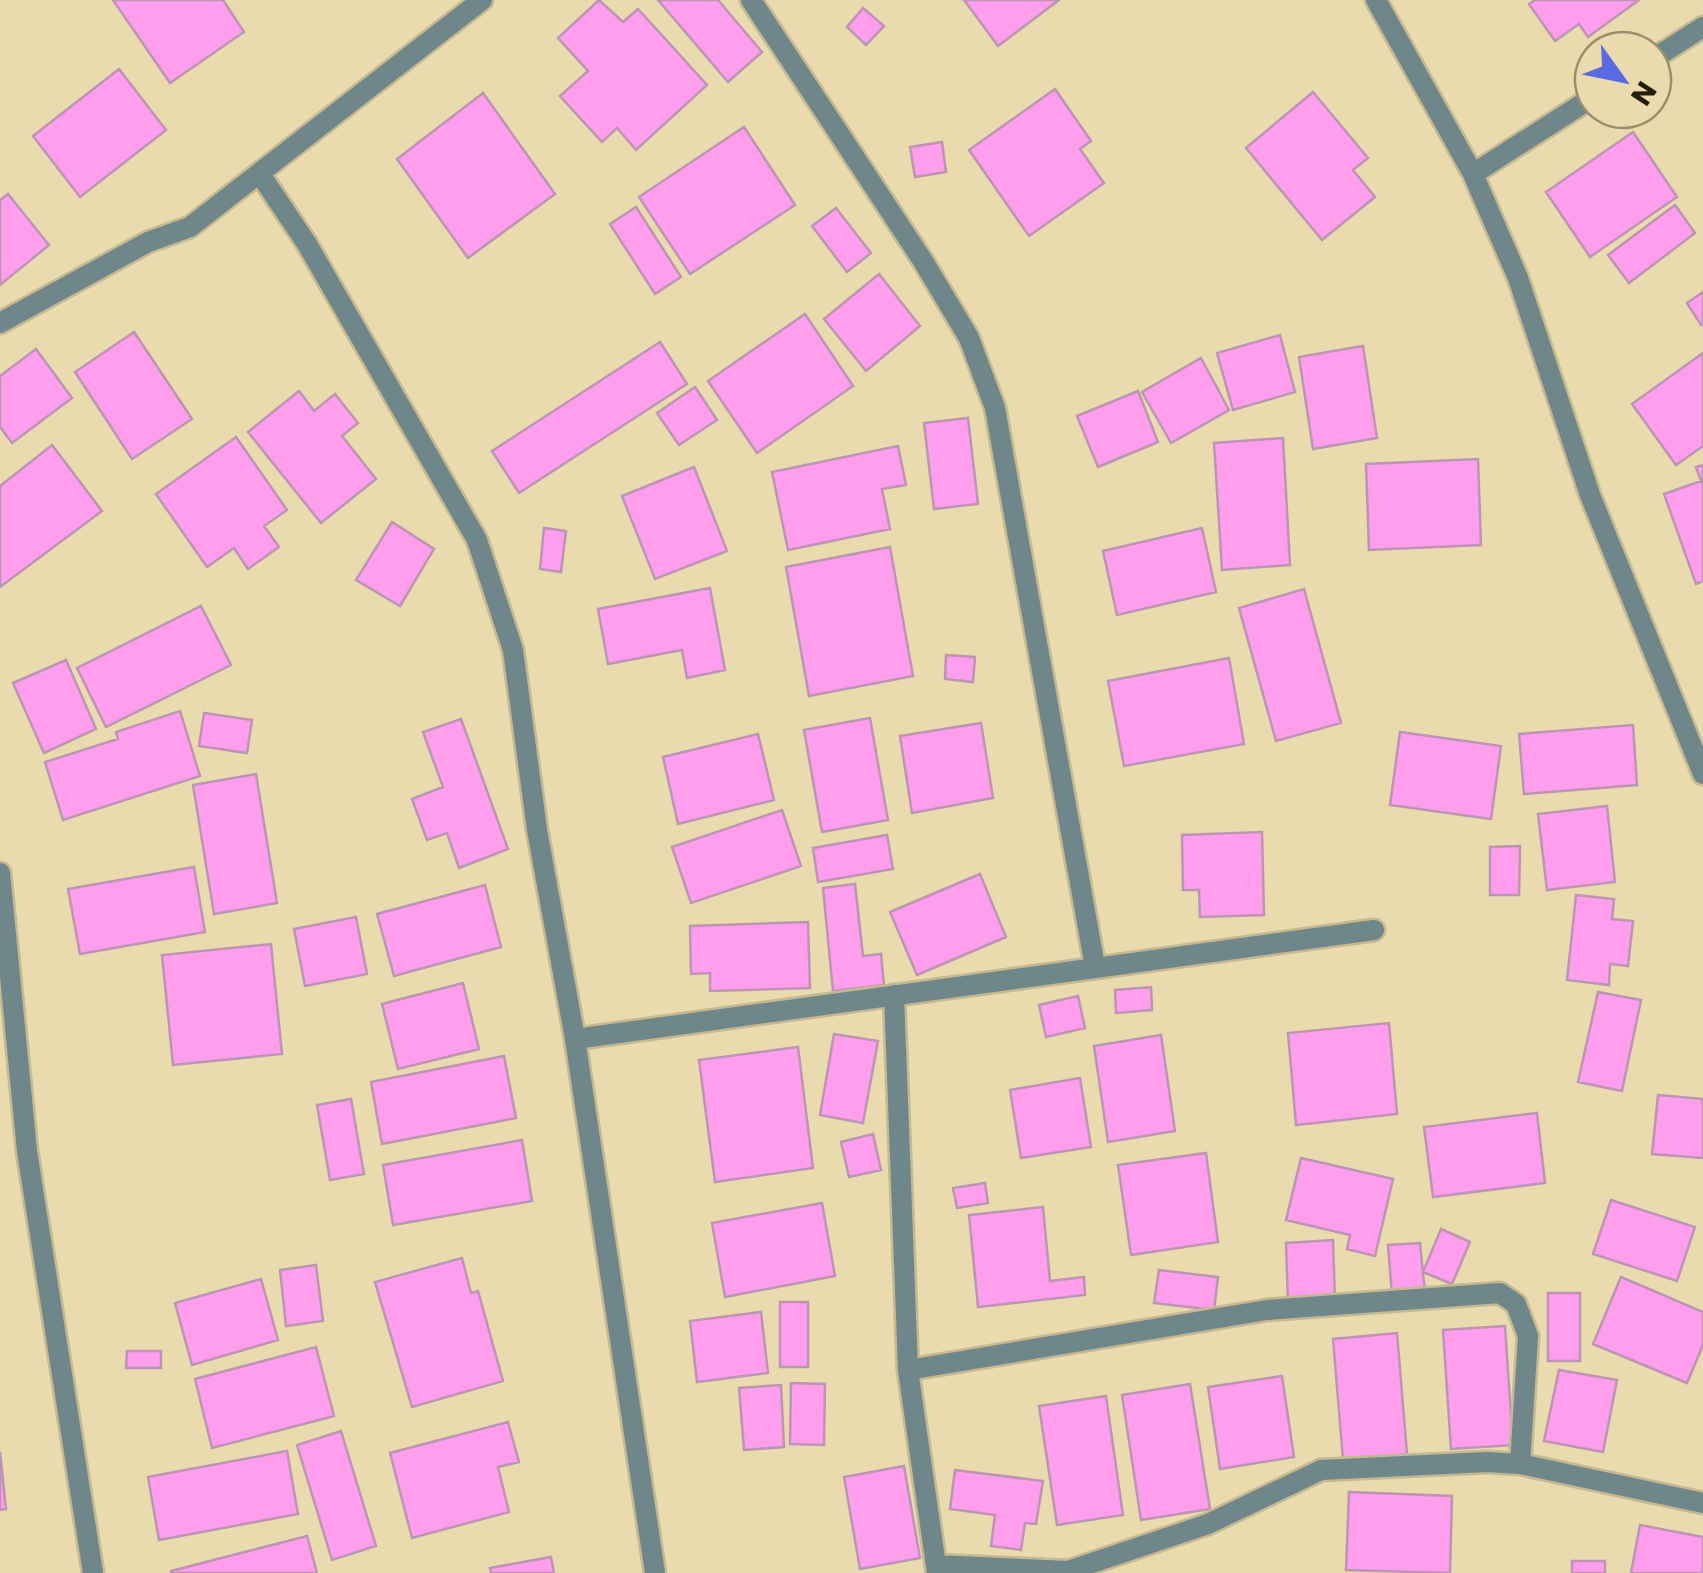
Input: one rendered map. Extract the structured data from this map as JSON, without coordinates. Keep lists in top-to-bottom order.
{
  "north": "bottom right"
}
